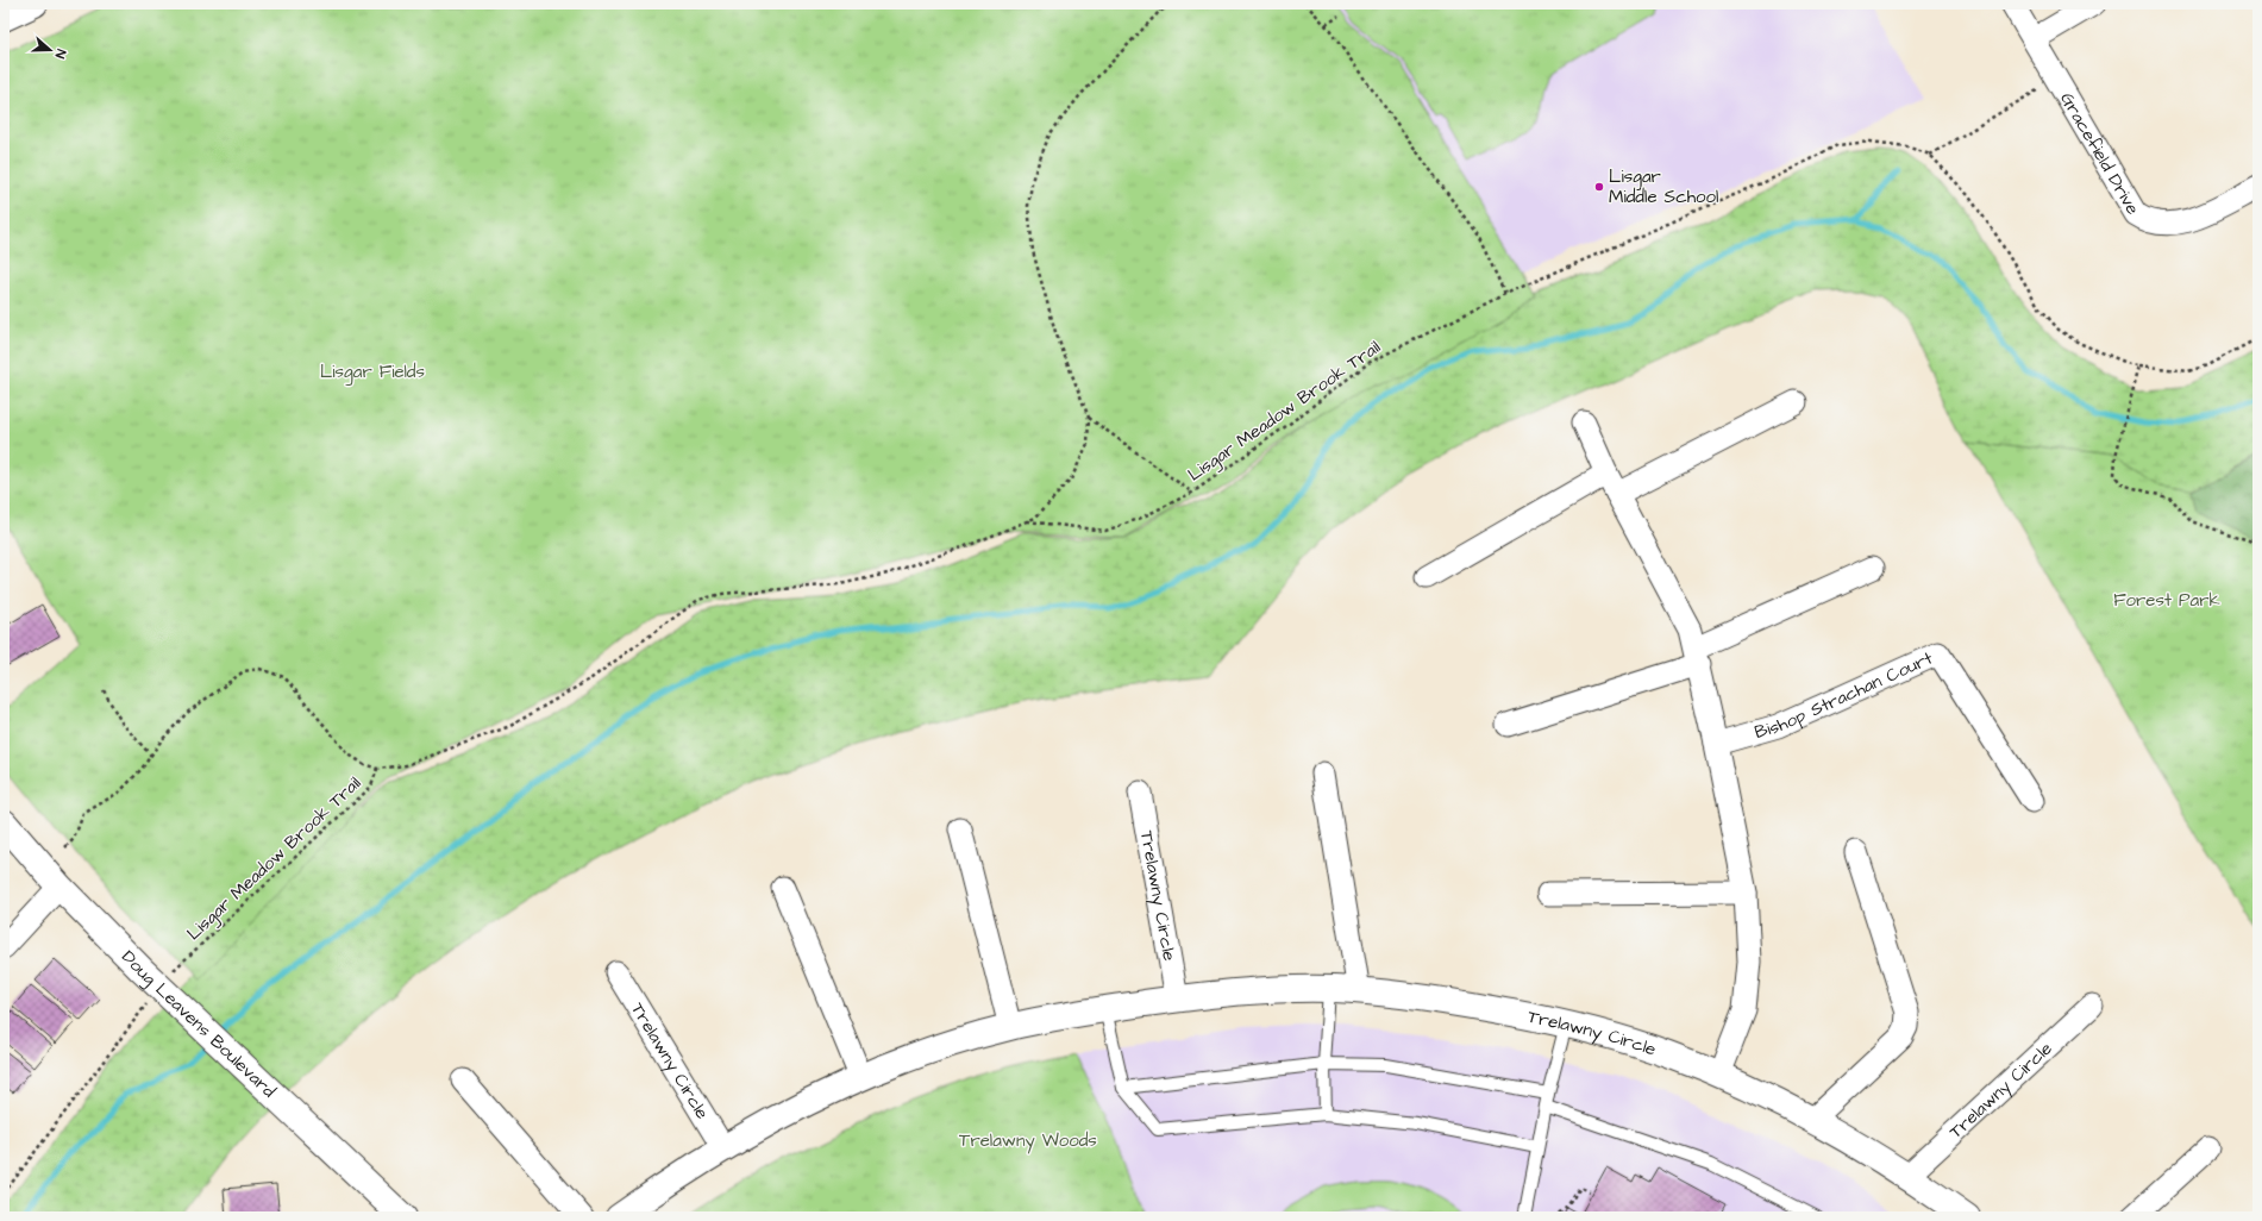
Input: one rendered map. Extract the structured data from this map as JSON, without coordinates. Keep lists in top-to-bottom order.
{
  "streets": {
    "street": [
      "Gracefield Drive",
      "Bishop Strachan Court",
      "Trelawny Circle",
      "Doug Leavens Boulevard"
    ],
    "path": ["Lisgar Meadow Brook Trail"]
  },
  "parks": ["Lisgar Fields", "Forest Park", "Trelawny Woods"],
  "places": ["Lisgar Middle School"],
  "north": "right"
}
